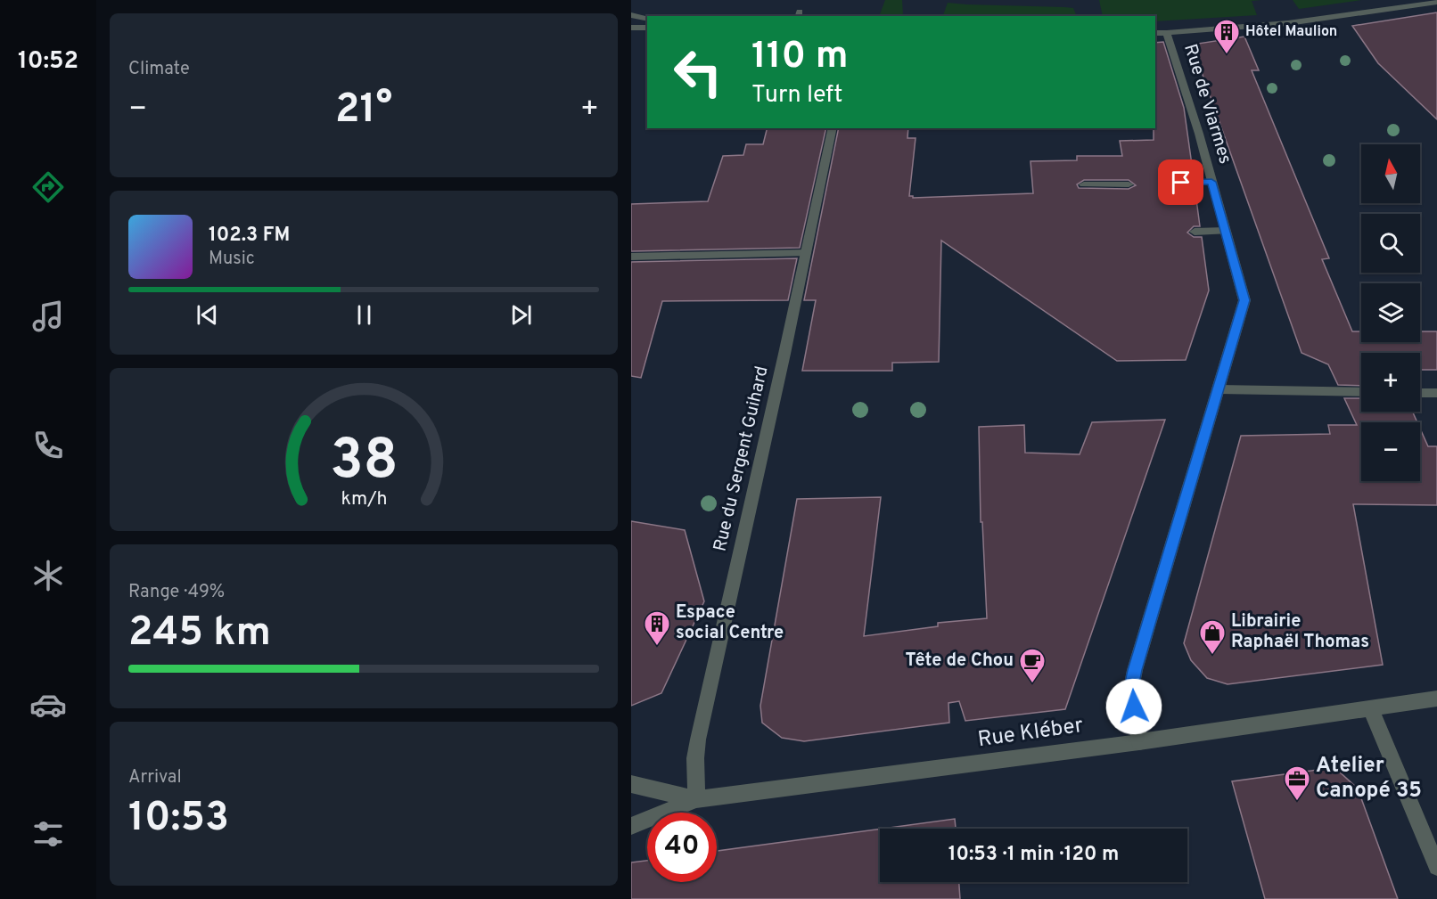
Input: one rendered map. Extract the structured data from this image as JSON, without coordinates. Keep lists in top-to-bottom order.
{
  "streets": {
    "street": ["Rue de Viarmes", "Rue du Sergent Guihard", "Rue Kléber"]
  },
  "crossings": [
    ["Rue de Viarmes", "Rue Kléber"],
    ["Rue du Sergent Guihard", "Rue Kléber"]
  ],
  "places": {
    "building": ["Hôtel Maulion", "Espace social Centre"],
    "shop": ["Librairie Raphaël Thomas"],
    "cafe": ["Tête de Chou"],
    "office": ["Atelier Canopé 35"]
  },
  "north": "top",
  "page": {
    "tabs": "10:52",
    "tile": [
      "Climate",
      ["Range · 49%", "245 km"],
      ["Arrival", "10:53"]
    ],
    "turn": ["110 m", "Turn left"],
    "heat": ["−", "21°", "+"],
    "map_buttons": ["+", "−"],
    "song": ["102.3 FM", "Music"],
    "limit": "40",
    "trip": "10:53 · 1 min · 120 m",
    "gauge": ["38", "km/h"]
  }
}
